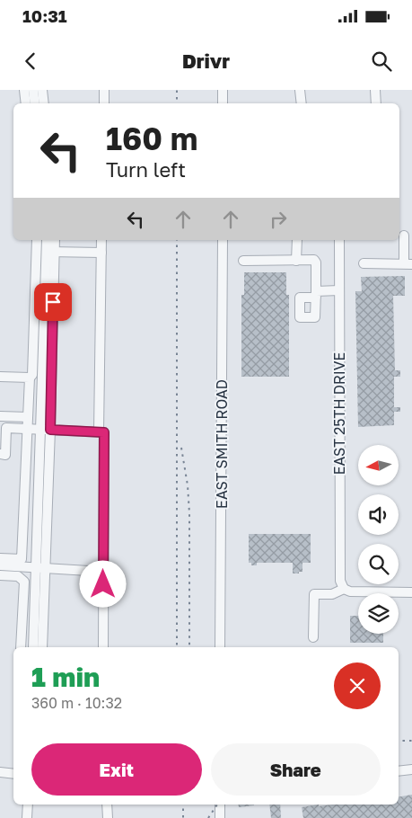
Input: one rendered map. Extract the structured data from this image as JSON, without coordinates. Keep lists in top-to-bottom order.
{
  "streets": {
    "street": ["EAST 25TH DRIVE", "EAST SMITH ROAD"]
  },
  "north": "left",
  "page": {
    "status": "10:31",
    "header": "Drivr",
    "turn": ["160 m", "Turn left"],
    "heading": ["1 min", "360 m · 10:32"],
    "buttons": ["Exit", "Share"]
  }
}
